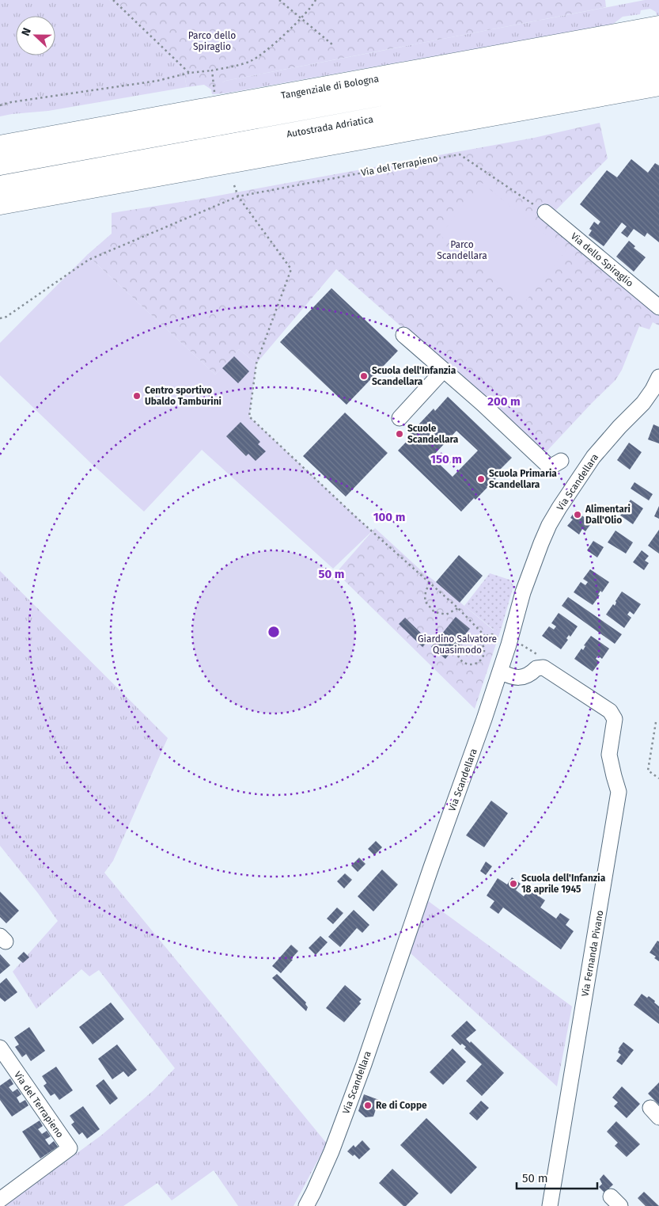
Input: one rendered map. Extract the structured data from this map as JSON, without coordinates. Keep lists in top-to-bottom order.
{
  "streets": {
    "highway": ["Tangenziale di Bologna", "Autostrada Adriatica"],
    "street": [
      "Via del Terrapieno",
      "Via dello Spiraglio",
      "Via Scandellara",
      "Via Fernanda Pivano"
    ]
  },
  "crossings": [
    ["Via del Terrapieno", "Via dello Spiraglio"],
    ["Via Scandellara", "Via Fernanda Pivano"]
  ],
  "parks": ["Parco dello Spiraglio", "Parco Scandellara", "Giardino Salvatore Quasimodo"],
  "places": [
    "Scuola dell'Infanzia Scandellara",
    "Centro sportivo Ubaldo Tamburini",
    "Scuole Scandellara",
    "Scuola Primaria Scandellara",
    "Alimentari Dall'Olio",
    "Scuola dell'Infanzia 18 aprile 1945",
    "Re di Coppe"
  ],
  "scale_bar": "50 m",
  "north": "left",
  "rings": [
    "200 m",
    "150 m",
    "100 m",
    "50 m"
  ]
}
